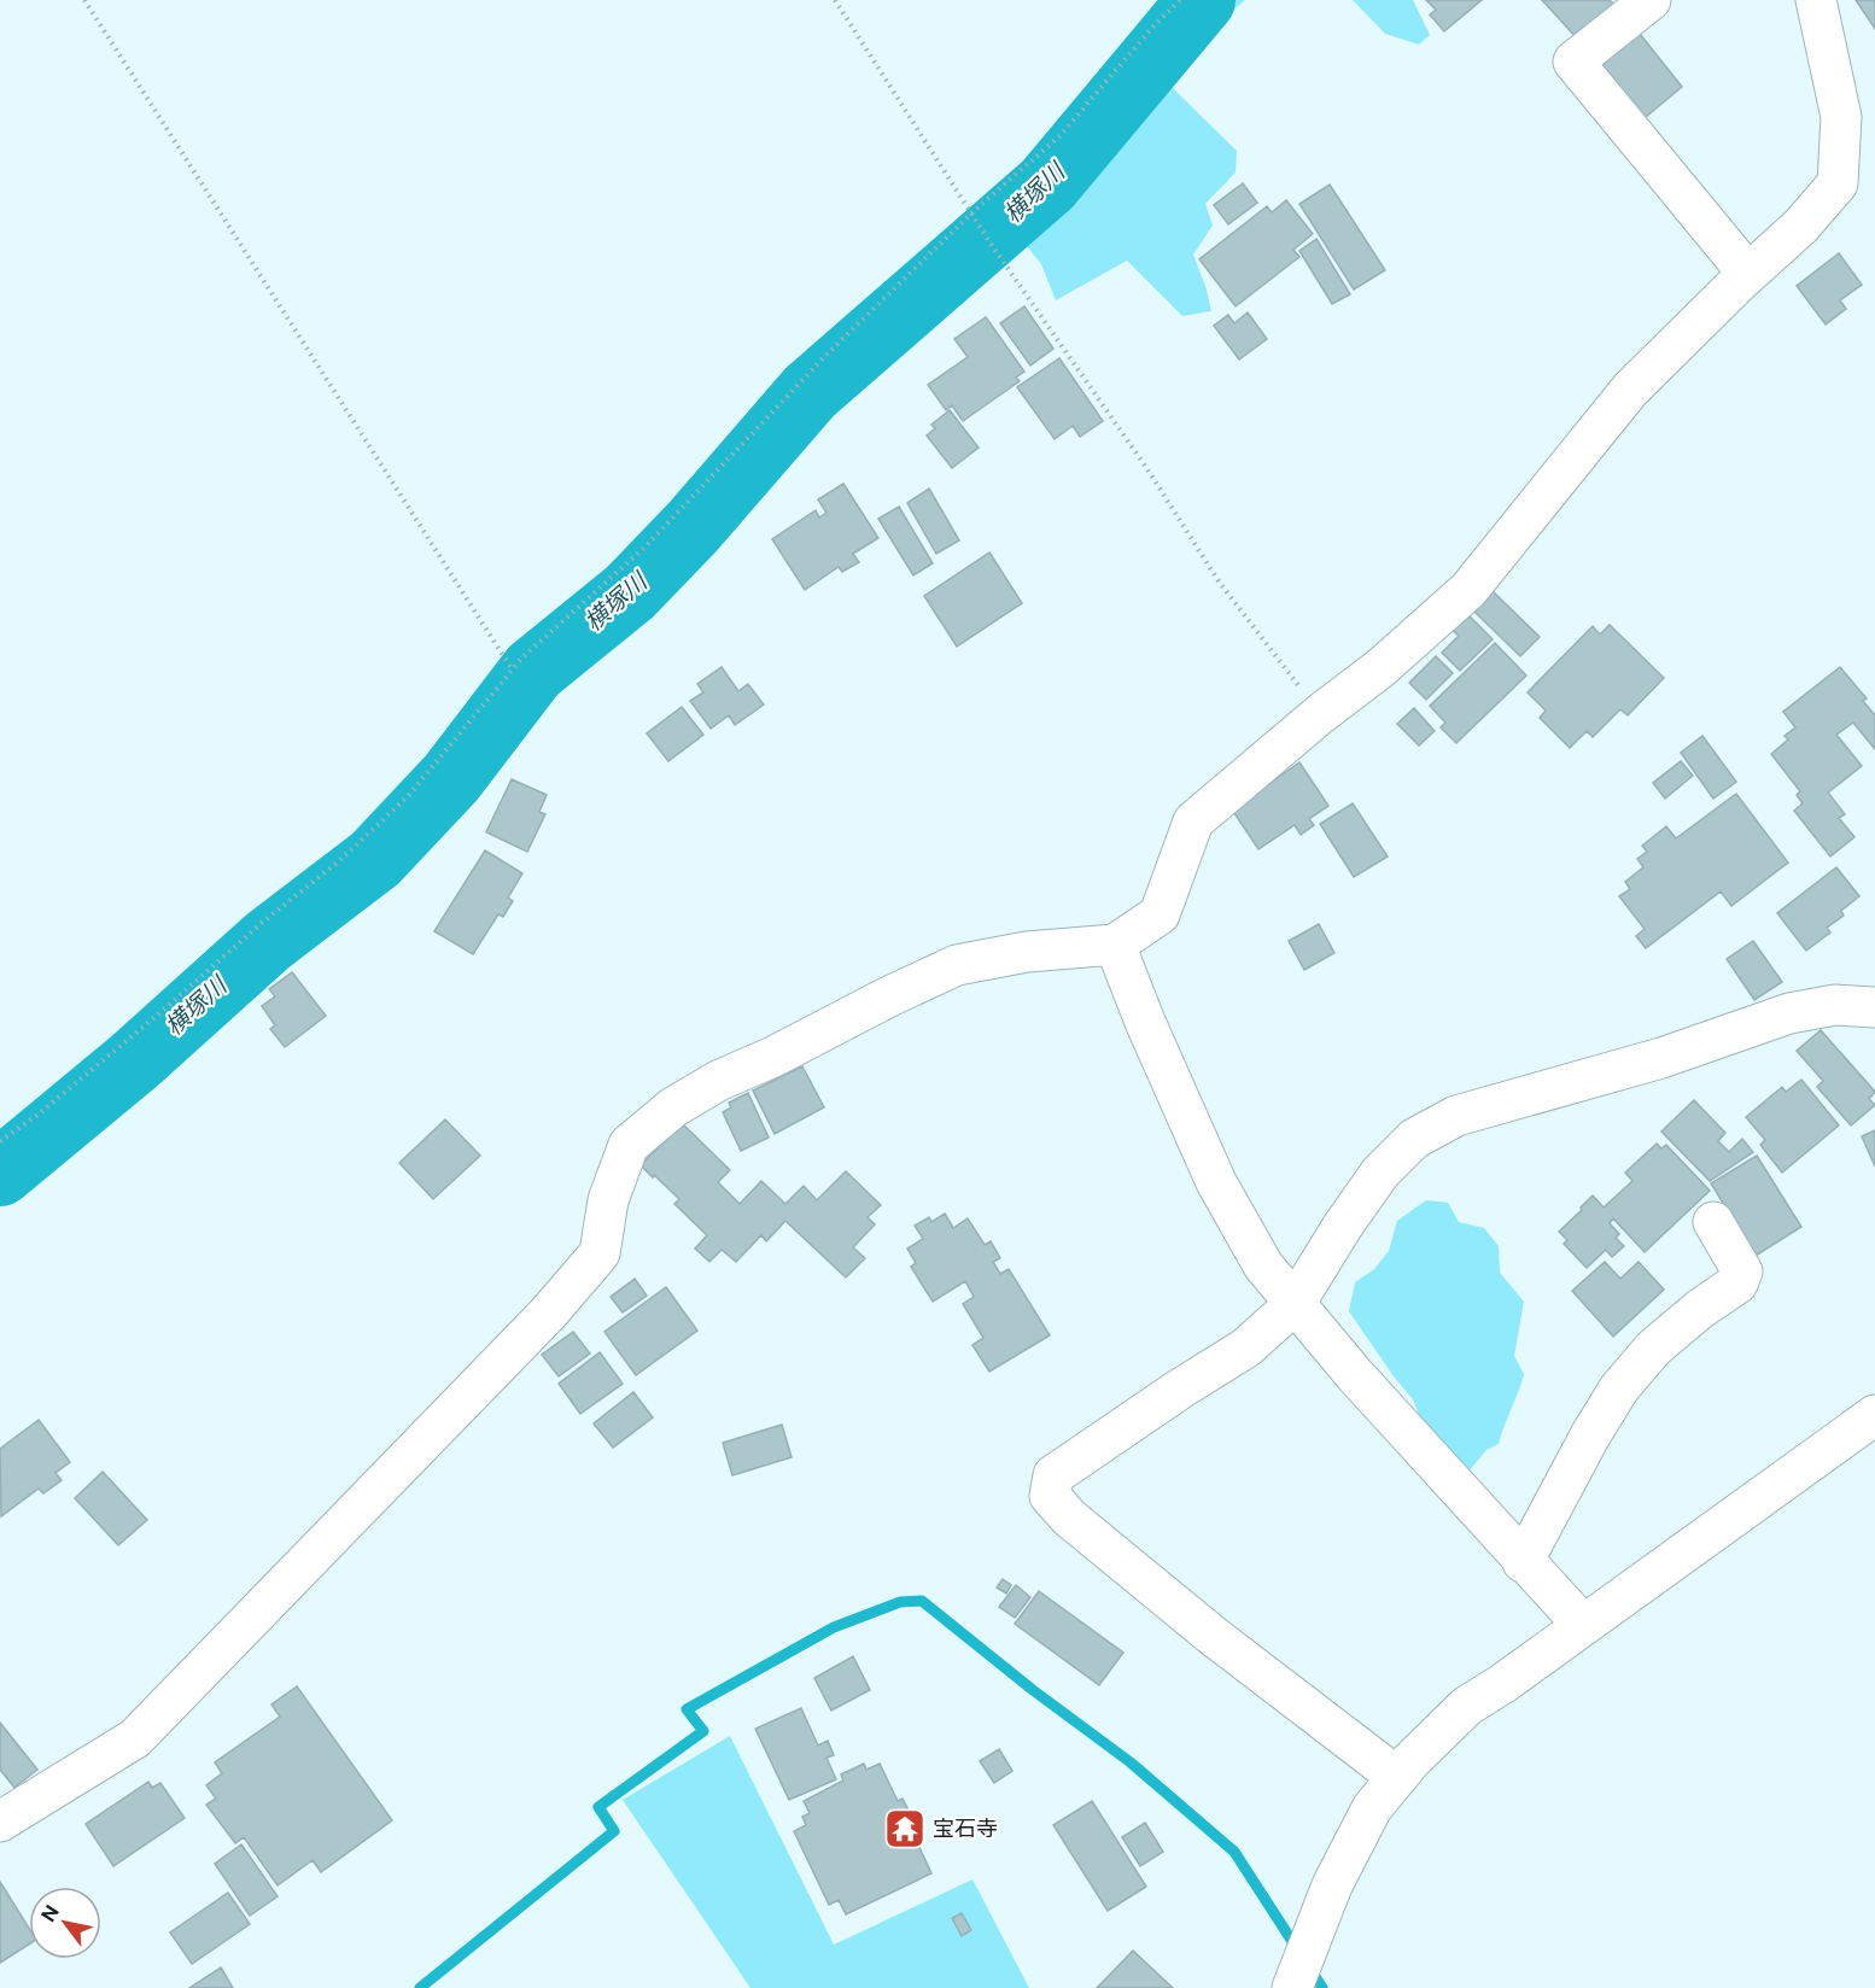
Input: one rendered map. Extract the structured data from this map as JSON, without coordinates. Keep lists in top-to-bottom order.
{
  "water": ["横塚川"],
  "places": {
    "temple": ["宝石寺"]
  },
  "north": "top left"
}
